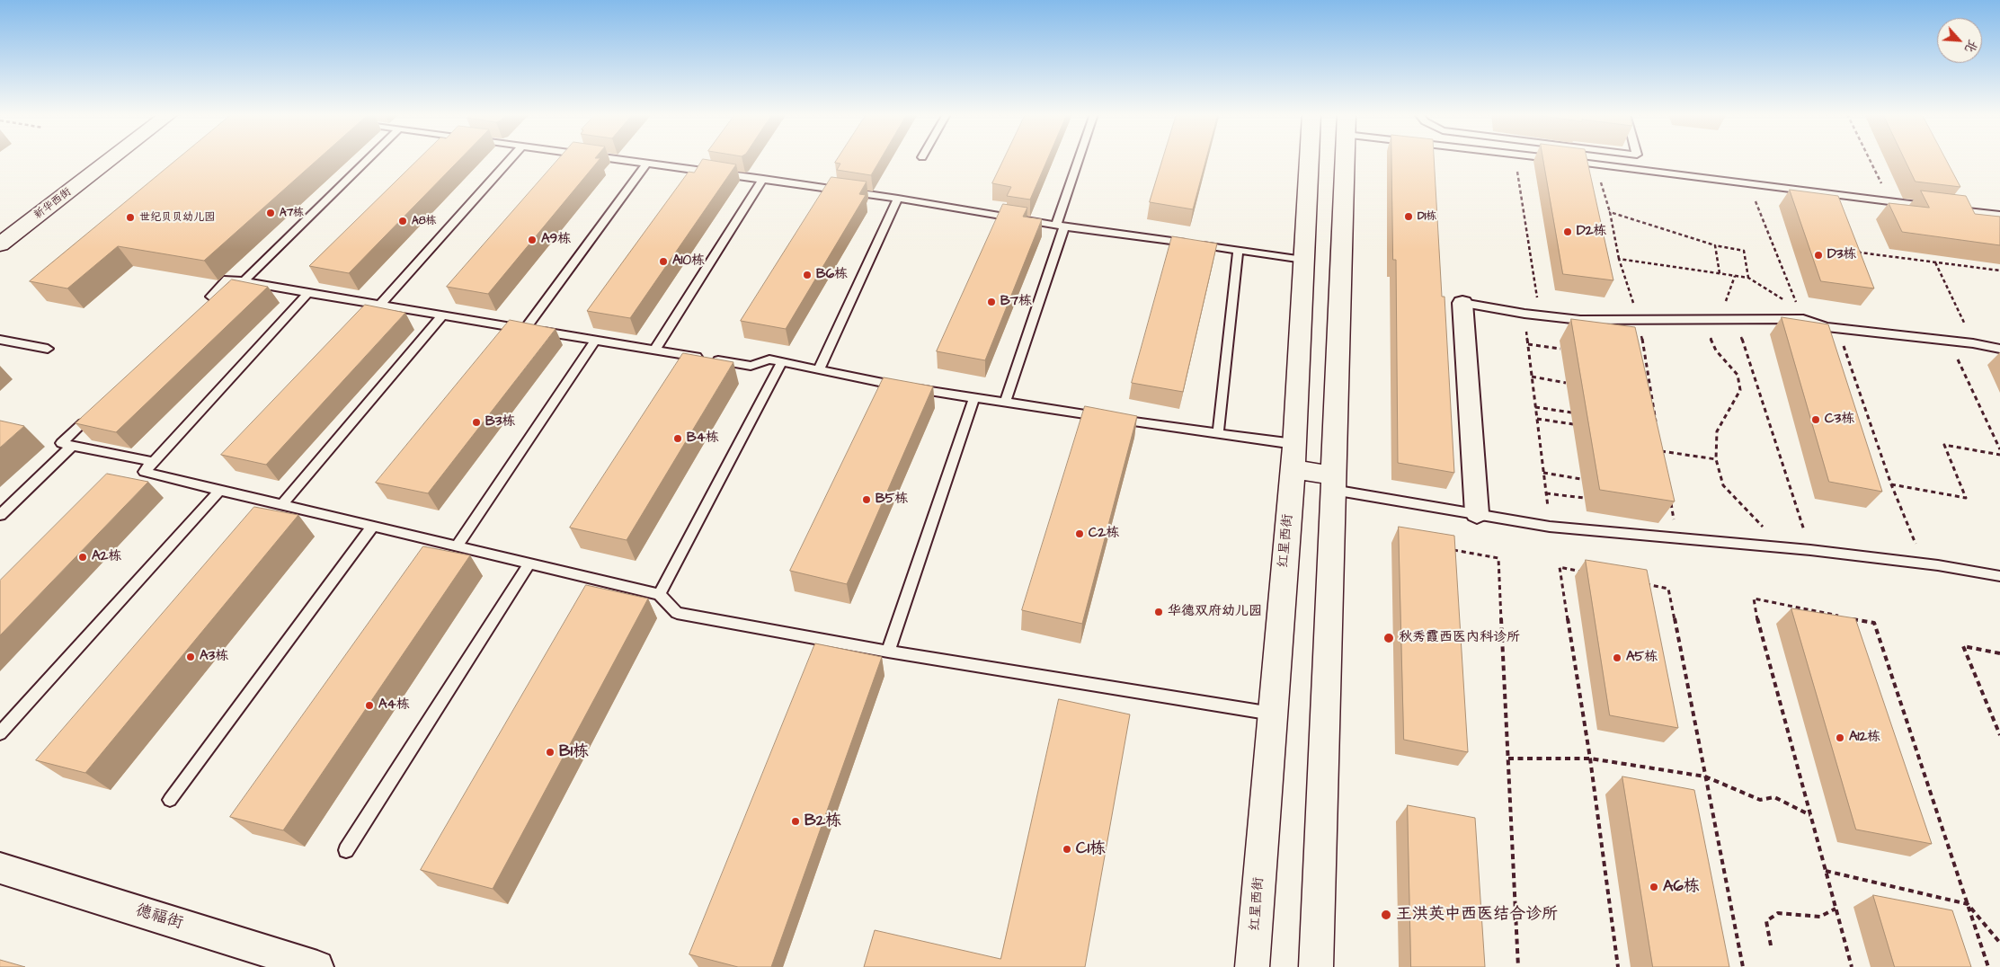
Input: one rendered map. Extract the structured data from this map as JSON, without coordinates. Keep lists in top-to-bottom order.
{
  "streets": {
    "main road": ["新华西街", "红星西街"],
    "street": ["德福街"]
  },
  "places": [
    "A7栋",
    "D1栋",
    "世纪贝贝幼儿园",
    "A8栋",
    "D2栋",
    "A9栋",
    "D3栋",
    "A10栋",
    "B6栋",
    "B7栋",
    "C3栋",
    "B3栋",
    "B4栋",
    "B5栋",
    "C2栋",
    "A2栋",
    "华德双府幼儿园",
    "秋秀霞西医内科诊所",
    "A3栋",
    "A5栋",
    "A4栋",
    "A12栋",
    "B1栋",
    "B2栋",
    "C1栋",
    "A6栋",
    "王洪英中西医结合诊所"
  ],
  "north": "bottom right"
}
